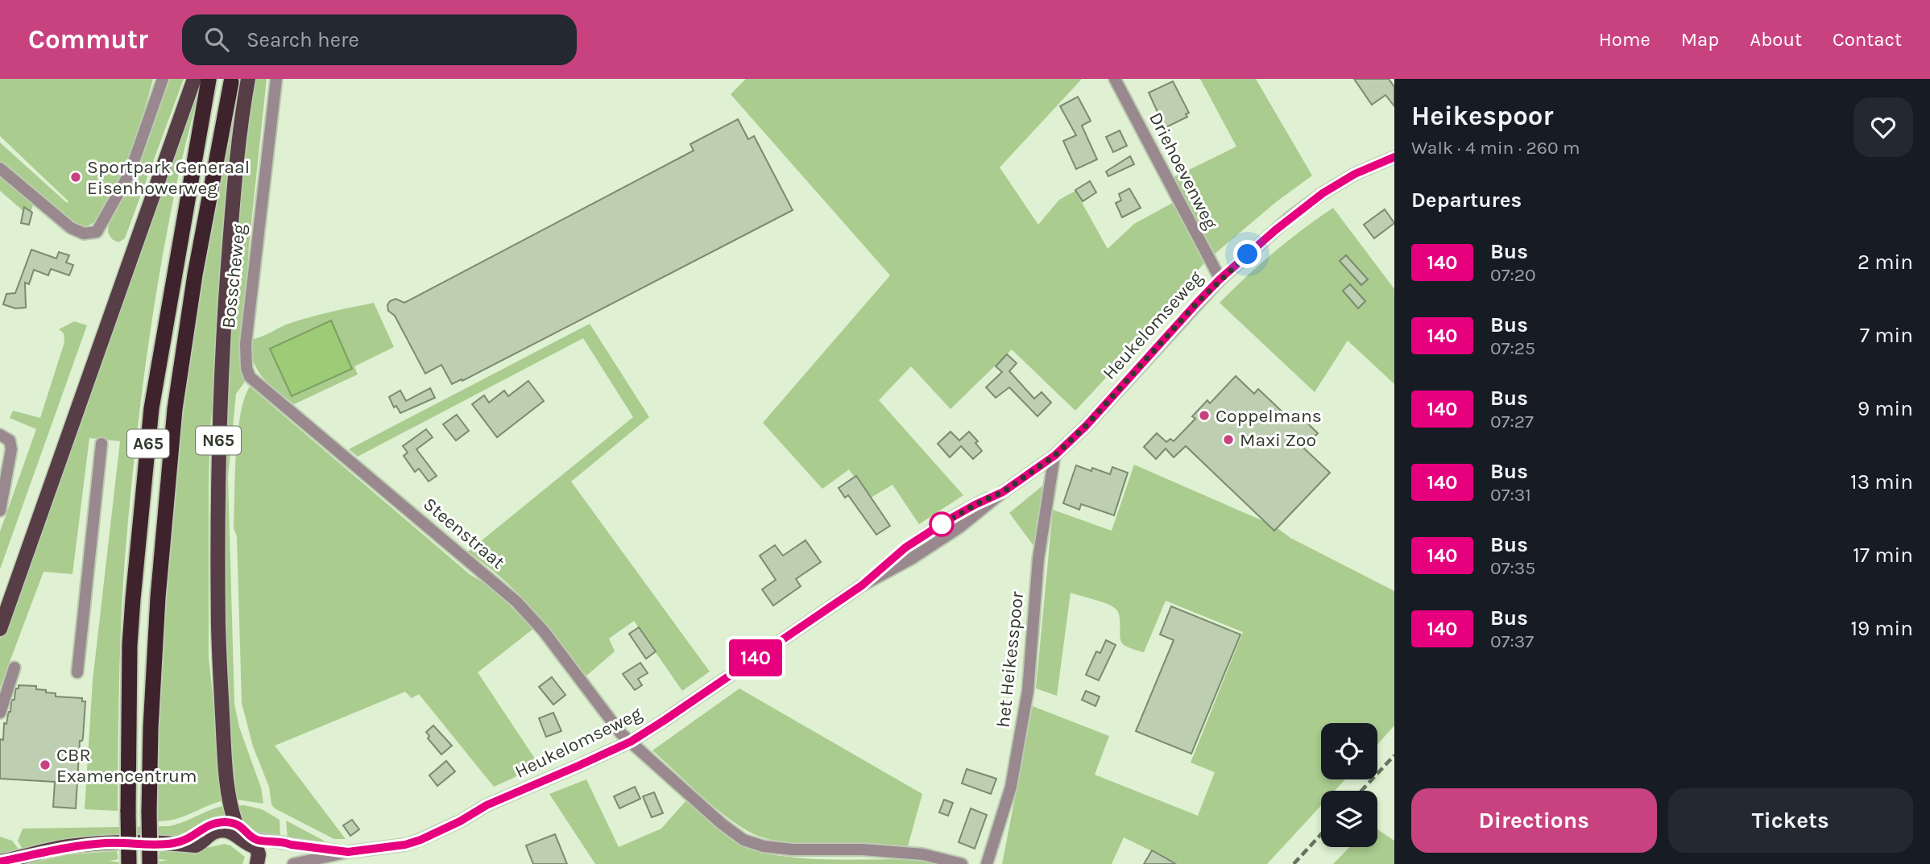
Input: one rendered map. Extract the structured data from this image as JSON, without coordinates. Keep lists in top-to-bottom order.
{
  "streets": {
    "highway": ["A65"],
    "main road": ["N65"],
    "street": [
      "Driehoevenweg",
      "Bosscheweg",
      "Heukelomseweg",
      "Steenstraat",
      "het Heikesspoor"
    ]
  },
  "crossings": [
    ["Driehoevenweg", "Heukelomseweg"],
    ["Bosscheweg", "Steenstraat"],
    ["Heukelomseweg", "Steenstraat"],
    ["Heukelomseweg", "het Heikesspoor"]
  ],
  "places": [
    "Sportpark Generaal Eisenhowerweg",
    "Coppelmans",
    "Maxi Zoo",
    "CBR Examencentrum"
  ],
  "lines": ["bus line 140"],
  "page": {
    "header": "Commutr",
    "search": "Search here",
    "nav": [
      "Home",
      "Map",
      "About",
      "Contact"
    ],
    "on_map": "140",
    "heading": [
      ["Heikespoor", "Walk · 4 min · 260 m"],
      "Departures"
    ],
    "list": [
      {
        "mark": "140",
        "name": "Bus",
        "note": "07:20",
        "value": "2 min"
      },
      {
        "mark": "140",
        "name": "Bus",
        "note": "07:25",
        "value": "7 min"
      },
      {
        "mark": "140",
        "name": "Bus",
        "note": "07:27",
        "value": "9 min"
      },
      {
        "mark": "140",
        "name": "Bus",
        "note": "07:31",
        "value": "13 min"
      },
      {
        "mark": "140",
        "name": "Bus",
        "note": "07:35",
        "value": "17 min"
      },
      {
        "mark": "140",
        "name": "Bus",
        "note": "07:37",
        "value": "19 min"
      }
    ],
    "buttons": ["Directions", "Tickets"]
  }
}
